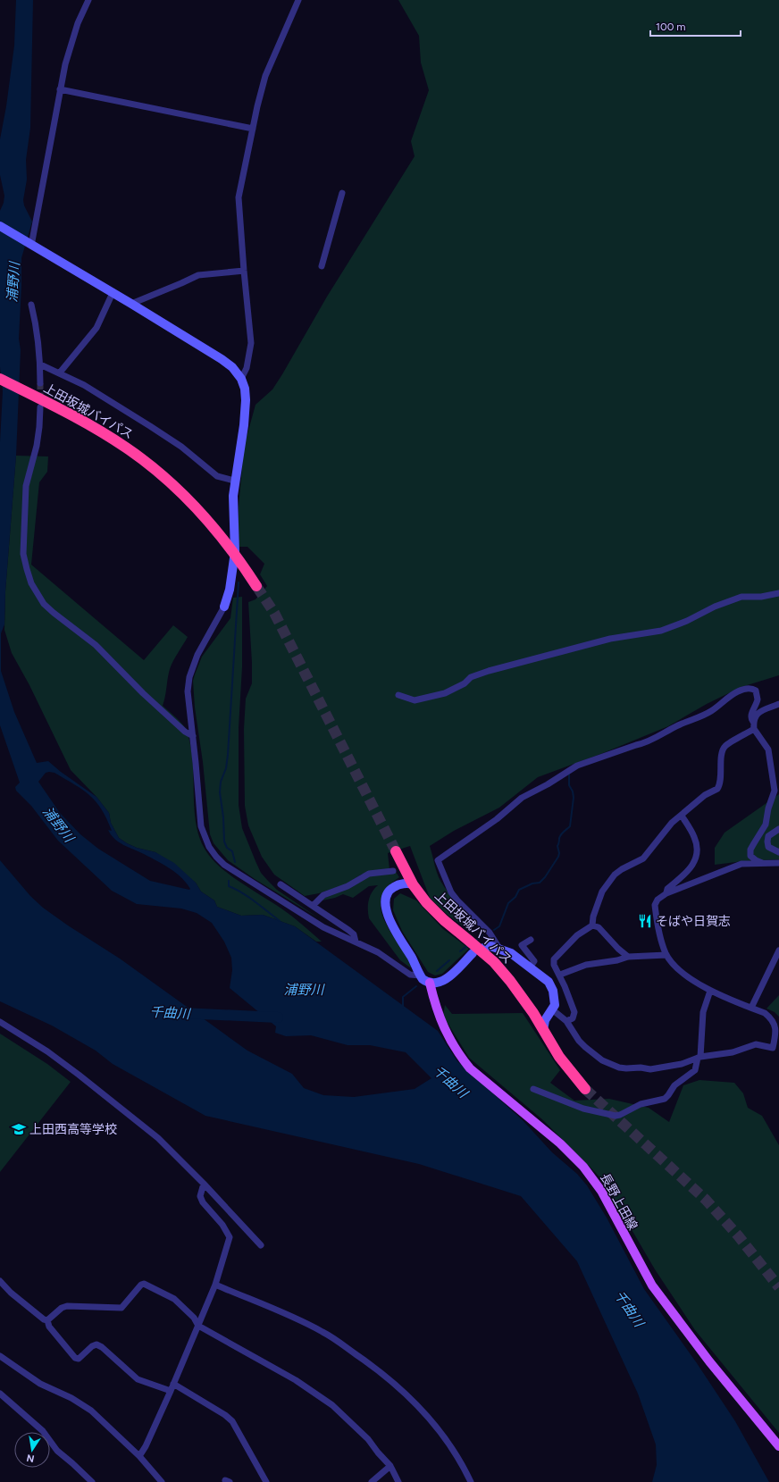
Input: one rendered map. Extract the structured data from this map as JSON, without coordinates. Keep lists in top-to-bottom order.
{
  "streets": {
    "highway": ["上田坂城バイパス"],
    "main road": ["長野上田線"]
  },
  "water": ["浦野川", "千曲川"],
  "places": {
    "restaurant": ["そばや日賀志"],
    "school or university": ["上田西高等学校"]
  },
  "scale_bar": "100 m",
  "north": "bottom"
}
